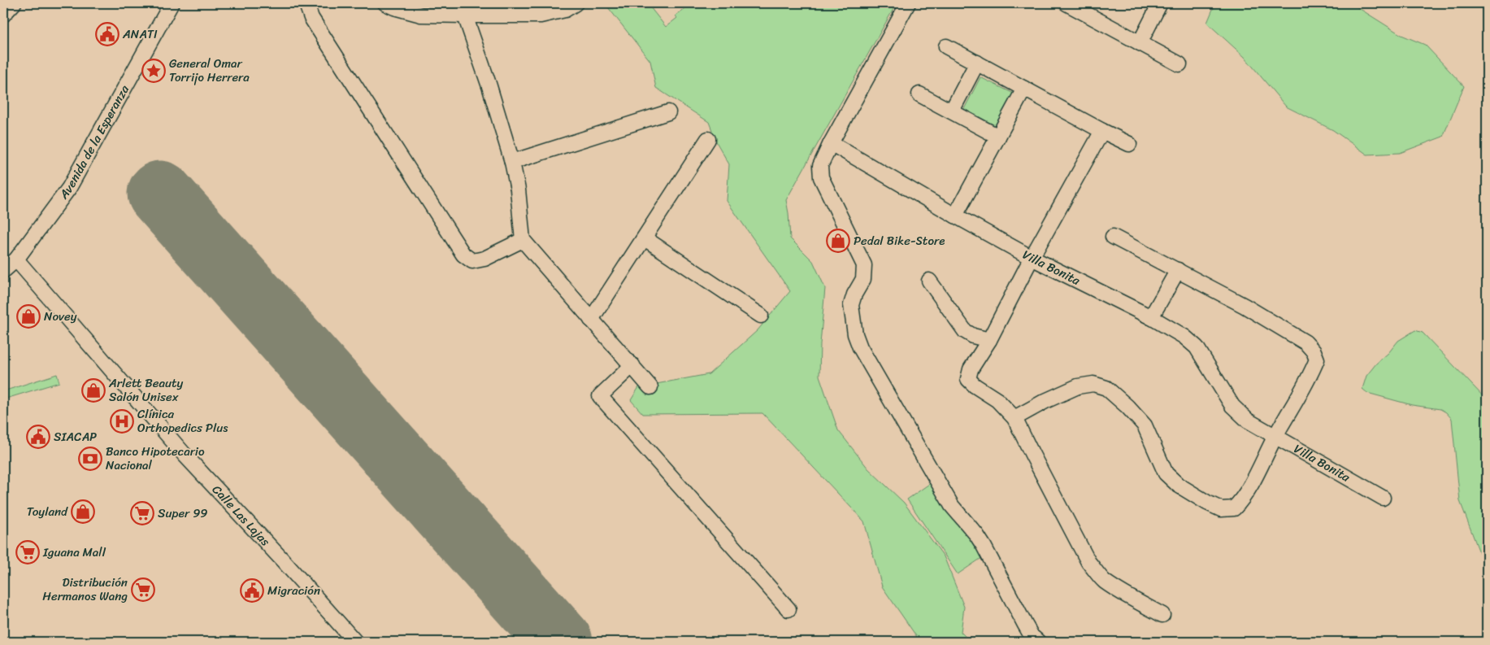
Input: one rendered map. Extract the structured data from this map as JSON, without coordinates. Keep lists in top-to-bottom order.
{
  "streets": {
    "street": ["Avenida de la Esperanza", "Villa Bonita", "Calle Las Lajas"]
  },
  "crossings": [
    ["Avenida de la Esperanza", "Calle Las Lajas"]
  ],
  "places": {
    "public building": ["ANATI", "SIACAP", "Migración"],
    "place": ["General Omar Torrijo Herrera"],
    "shop": [
      "Pedal Bike-Store",
      "Novey",
      "Arlett Beauty Salón Unisex",
      "Toyland"
    ],
    "hospital": ["Clínica Orthopedics Plus"],
    "bank": ["Banco Hipotecario Nacional"],
    "supermarket": ["Super 99", "Iguana Mall", "Distribución Hermanos Wang"]
  }
}
